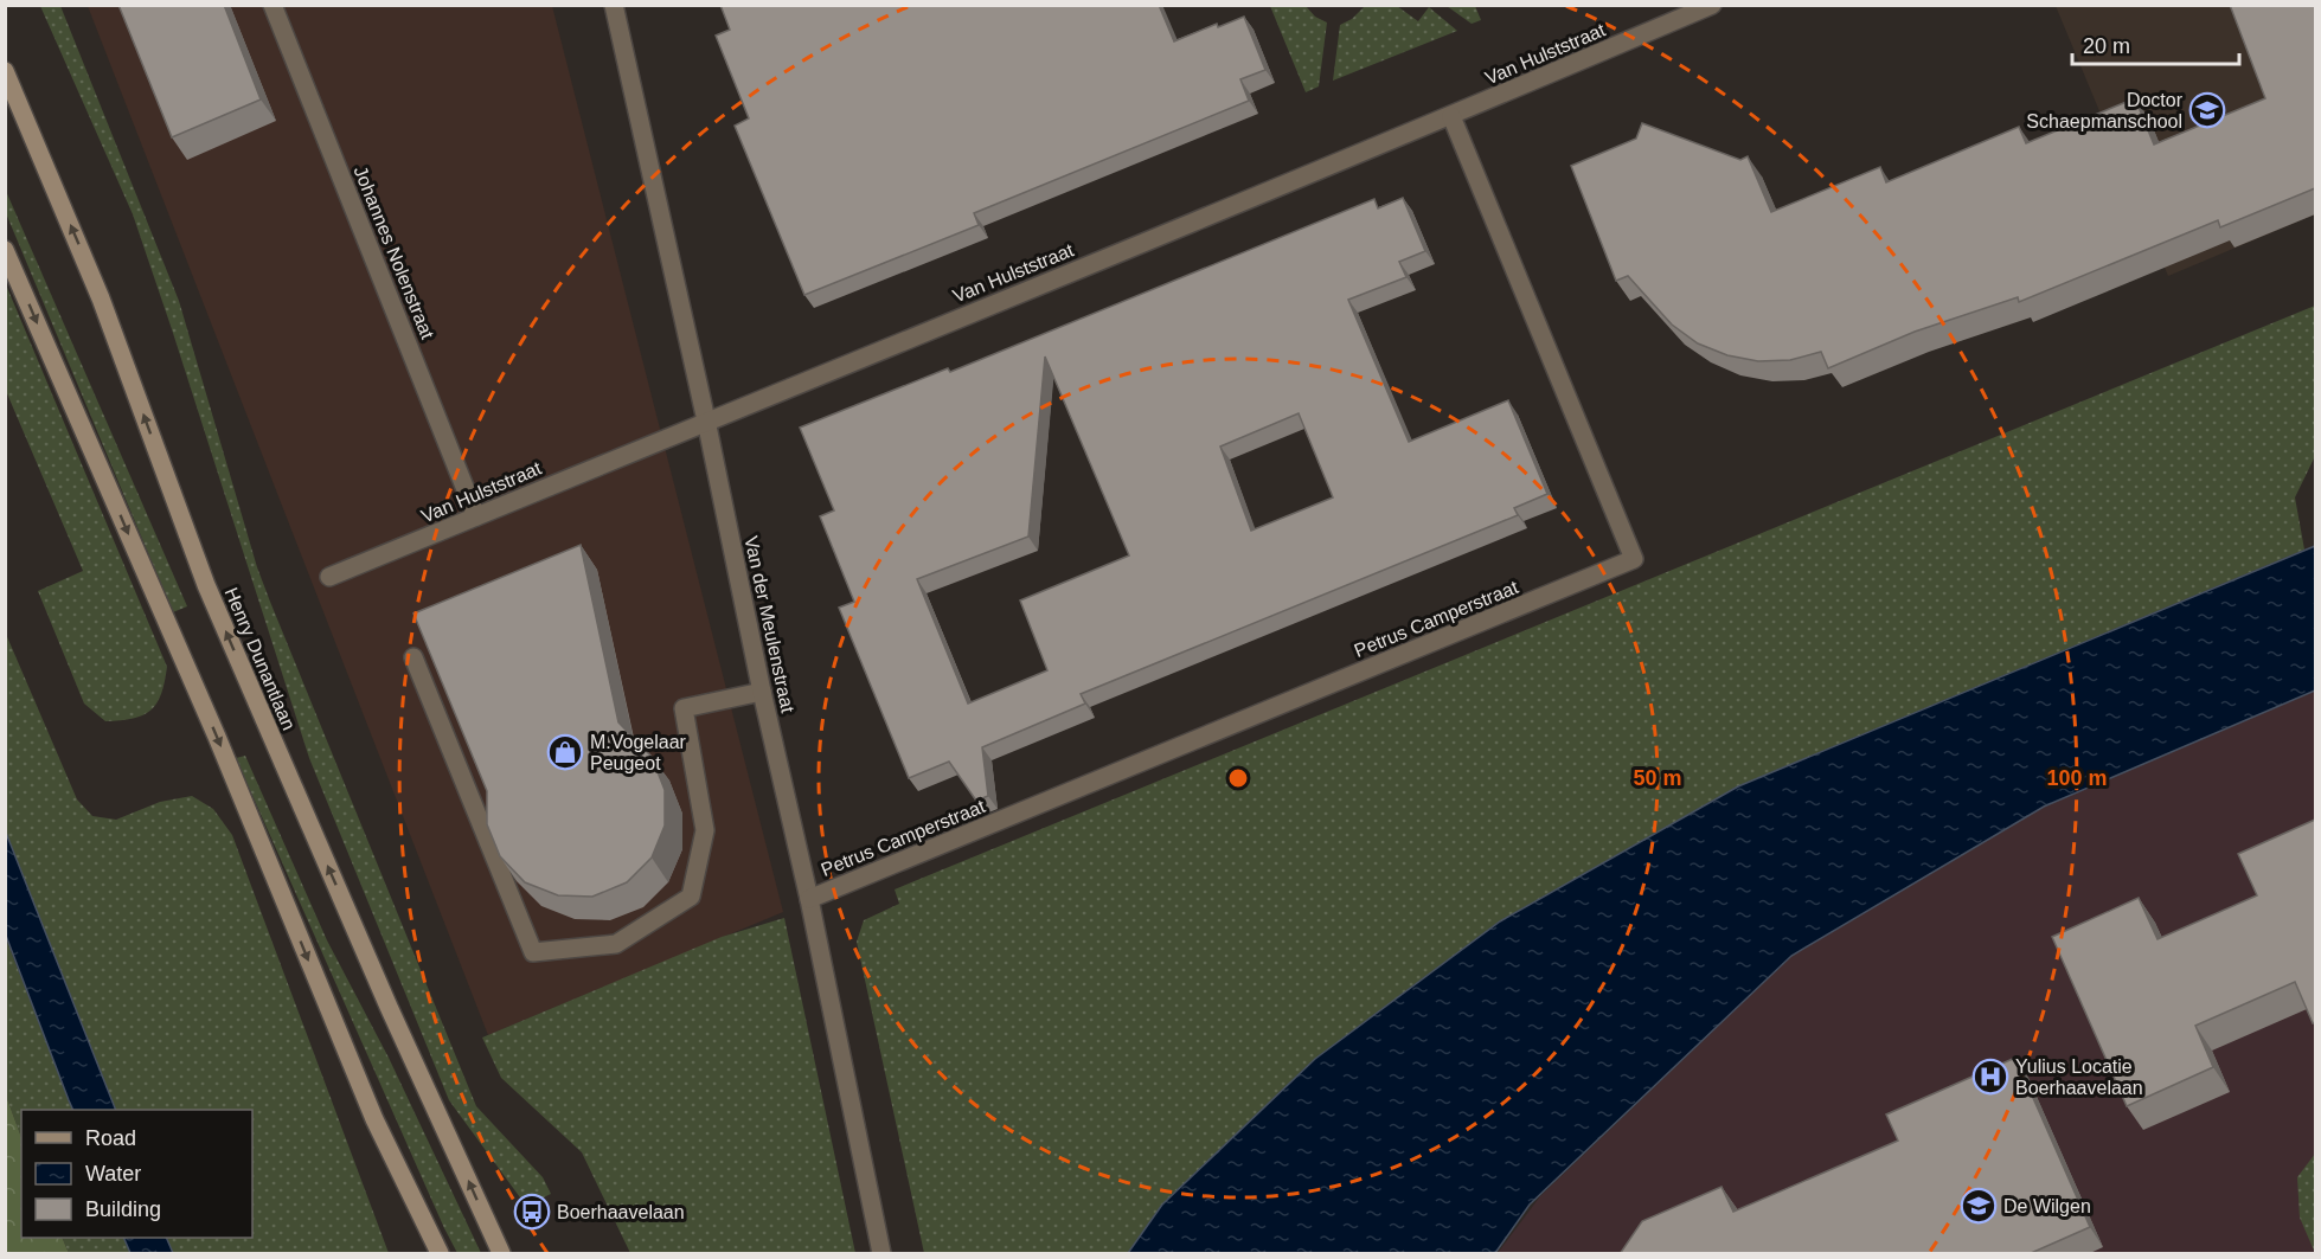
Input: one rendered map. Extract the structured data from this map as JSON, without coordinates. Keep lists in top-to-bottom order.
{
  "streets": {
    "main road": ["Henry Dunantlaan"],
    "street": [
      "Van Hulststraat",
      "Johannes Nolenstraat",
      "Petrus Camperstraat",
      "Van der Meulenstraat"
    ]
  },
  "crossings": [
    ["Van Hulststraat", "Johannes Nolenstraat"],
    ["Van Hulststraat", "Petrus Camperstraat"],
    ["Van Hulststraat", "Van der Meulenstraat"],
    ["Petrus Camperstraat", "Van der Meulenstraat"]
  ],
  "places": {
    "school or university": ["Doctor Schaepmanschool", "De Wilgen"],
    "shop": ["M.Vogelaar Peugeot"],
    "hospital": ["Yulius Locatie Boerhaavelaan"],
    "bus stop": ["Boerhaavelaan"]
  },
  "legend": ["Road", "Water", "Building"],
  "scale_bar": "20 m",
  "rings": ["50 m", "100 m"]
}
